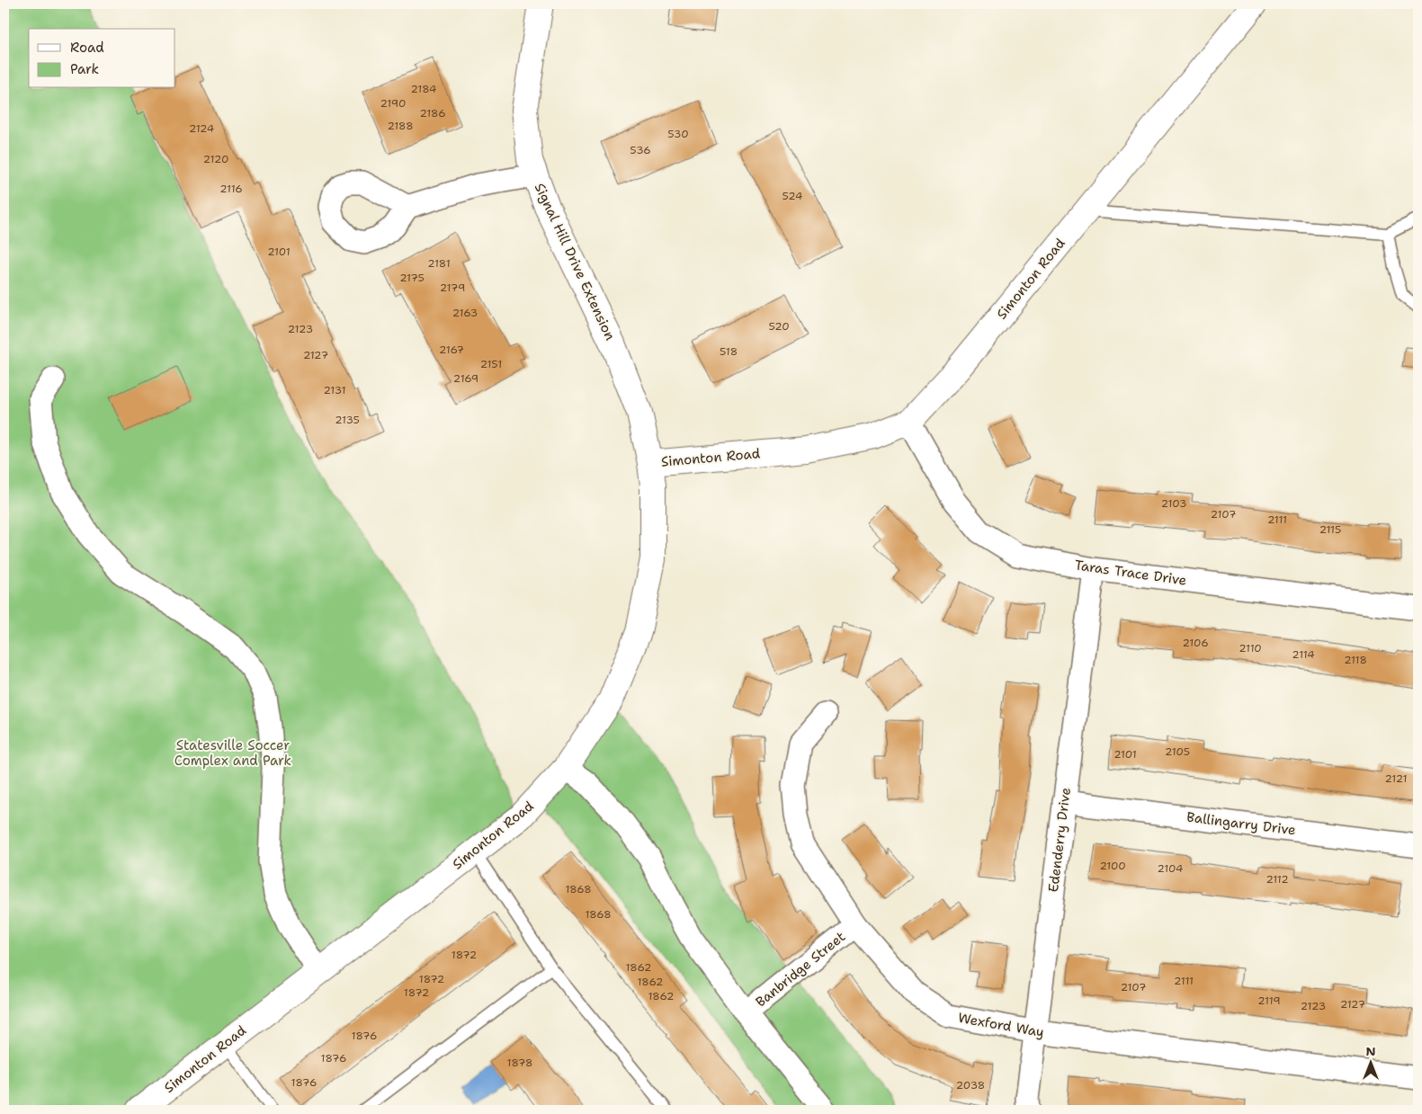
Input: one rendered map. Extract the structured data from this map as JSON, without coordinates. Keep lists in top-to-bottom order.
{
  "streets": {
    "street": [
      "Signal Hill Drive Extension",
      "Simonton Road",
      "Taras Trace Drive",
      "Ballingarry Drive",
      "Edenderry Drive",
      "Banbridge Street",
      "Wexford Way"
    ]
  },
  "crossings": [
    ["Signal Hill Drive Extension", "Simonton Road"],
    ["Simonton Road", "Taras Trace Drive"],
    ["Taras Trace Drive", "Edenderry Drive"],
    ["Ballingarry Drive", "Edenderry Drive"],
    ["Edenderry Drive", "Wexford Way"],
    ["Banbridge Street", "Wexford Way"]
  ],
  "parks": ["Statesville Soccer Complex and Park"],
  "house_numbers": [
    "2184",
    "2190",
    "2186",
    "2188",
    "2124",
    "530",
    "536",
    "2120",
    "2116",
    "524",
    "2101",
    "2181",
    "2175",
    "2179",
    "2163",
    "520",
    "2123",
    "2167",
    "518",
    "2127",
    "2151",
    "2169",
    "2131",
    "2135",
    "2103",
    "2107",
    "2111",
    "2115",
    "2106",
    "2110",
    "2114",
    "2118",
    "2105",
    "2101",
    "2121",
    "2100",
    "2104",
    "2112",
    "1868",
    "1868",
    "1872",
    "1862",
    "1872",
    "2111",
    "1862",
    "2107",
    "1872",
    "1862",
    "2119",
    "2127",
    "2123",
    "1876",
    "1876",
    "1878",
    "1876",
    "2038"
  ],
  "legend": ["Road", "Park"],
  "north": "top"
}
